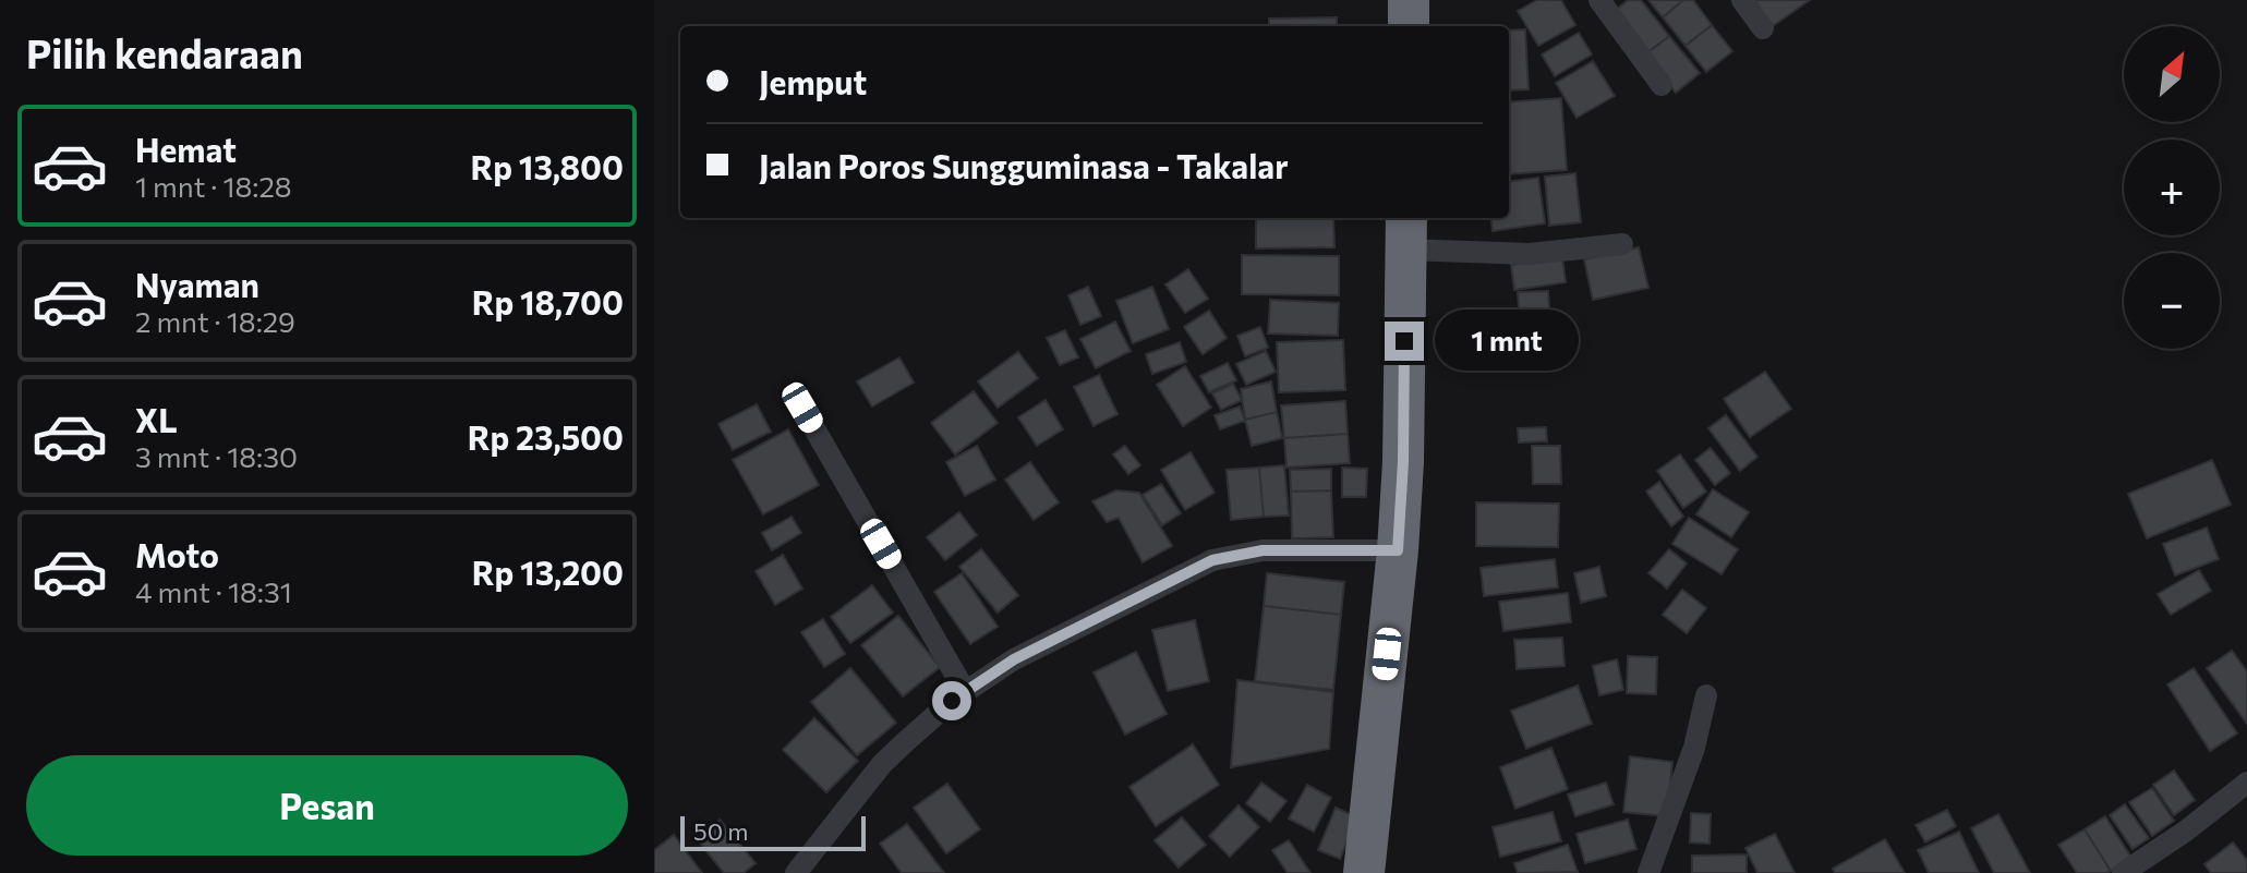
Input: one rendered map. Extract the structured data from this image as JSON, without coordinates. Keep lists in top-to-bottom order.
{
  "scale_bar": "50 m",
  "north": "top right",
  "page": {
    "heading": "Pilih kendaraan",
    "map_buttons": ["+", "−"],
    "banner": ["Jemput", "Jalan Poros Sungguminasa - Takalar"],
    "list": [
      {
        "name": "Hemat",
        "note": "1 mnt · 18:28",
        "value": "Rp 13,800"
      },
      {
        "name": "Nyaman",
        "note": "2 mnt · 18:29",
        "value": "Rp 18,700"
      },
      {
        "name": "XL",
        "note": "3 mnt · 18:30",
        "value": "Rp 23,500"
      },
      {
        "name": "Moto",
        "note": "4 mnt · 18:31",
        "value": "Rp 13,200"
      }
    ],
    "bubble": "1 mnt",
    "buttons": "Pesan",
    "scale": "50 m"
  }
}
